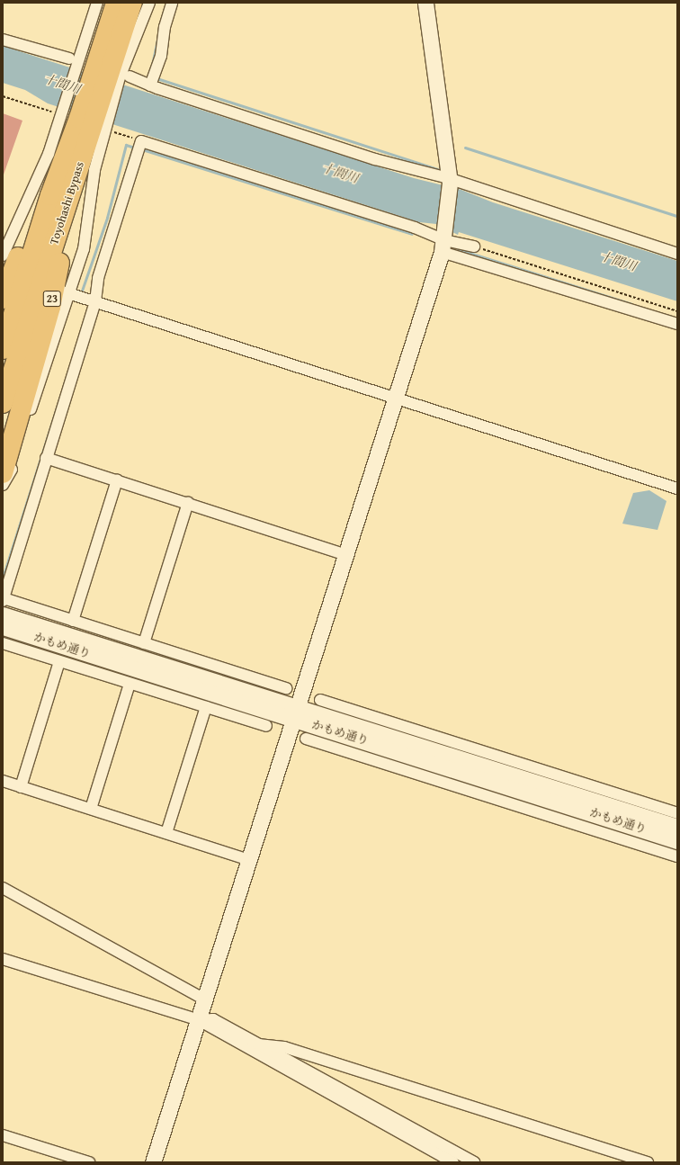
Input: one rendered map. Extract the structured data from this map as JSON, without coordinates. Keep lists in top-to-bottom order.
{
  "streets": {
    "highway": ["Toyohashi Bypass", "23"],
    "street": ["かもめ通り"]
  },
  "crossings": [
    ["Toyohashi Bypass", "23"]
  ],
  "water": ["十間川"]
}
